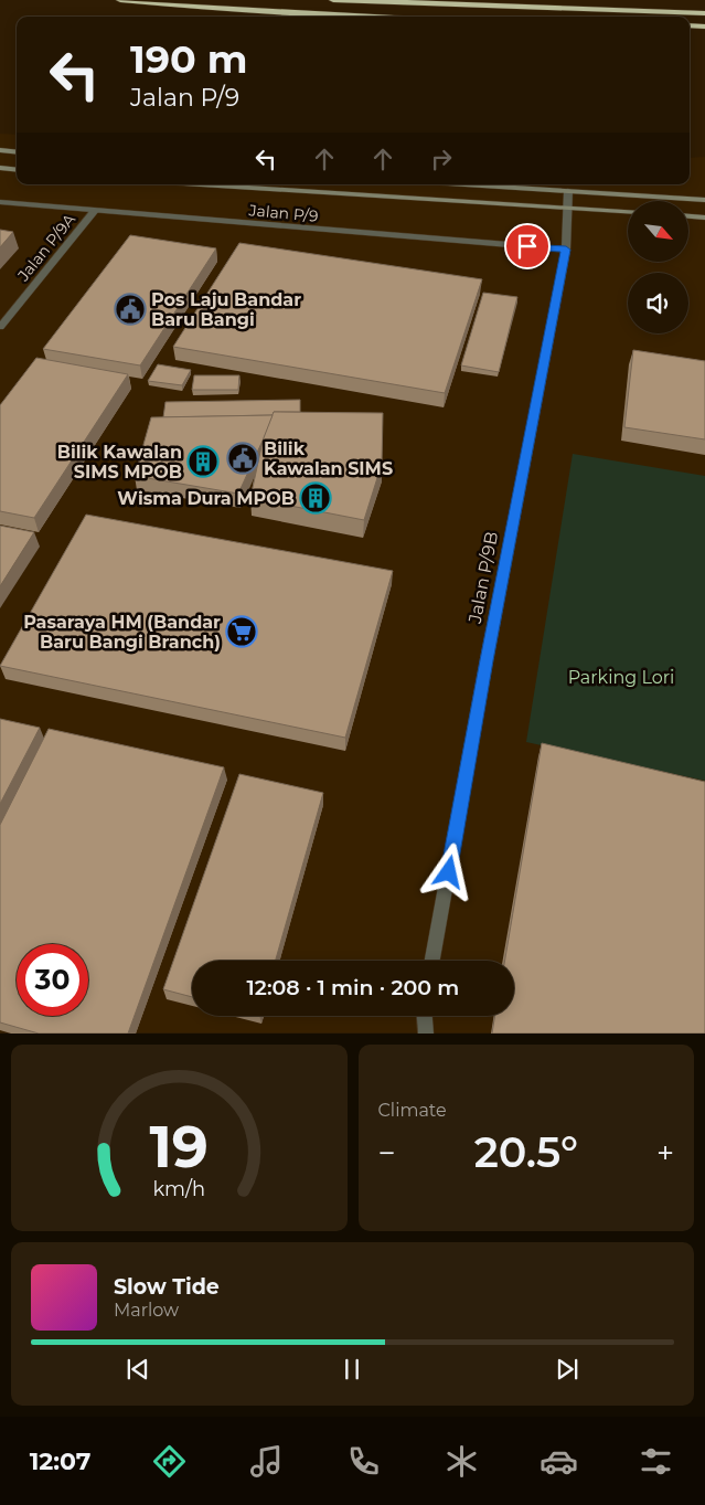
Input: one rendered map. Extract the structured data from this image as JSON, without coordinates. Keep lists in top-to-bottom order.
{
  "streets": {
    "street": ["Jalan P/9", "Jalan P/9A", "Jalan P/9B"]
  },
  "crossings": [
    ["Jalan P/9", "Jalan P/9A"],
    ["Jalan P/9", "Jalan P/9B"]
  ],
  "parks": ["Parking Lori"],
  "places": {
    "public building": ["Pos Laju Bandar Baru Bangi", "Bilik Kawalan SIMS"],
    "building": ["Bilik Kawalan SIMS MPOB", "Wisma Dura MPOB"],
    "supermarket": ["Pasaraya HM (Bandar Baru Bangi Branch)"]
  },
  "north": "bottom right",
  "page": {
    "turn": ["190 m", "Jalan P/9"],
    "limit": "30",
    "trip": "12:08 · 1 min · 200 m",
    "tile": "Climate",
    "heat": ["−", "20.5°", "+"],
    "song": ["Slow Tide", "Marlow"],
    "tabs": "12:07",
    "gauge": ["19", "km/h"]
  }
}
